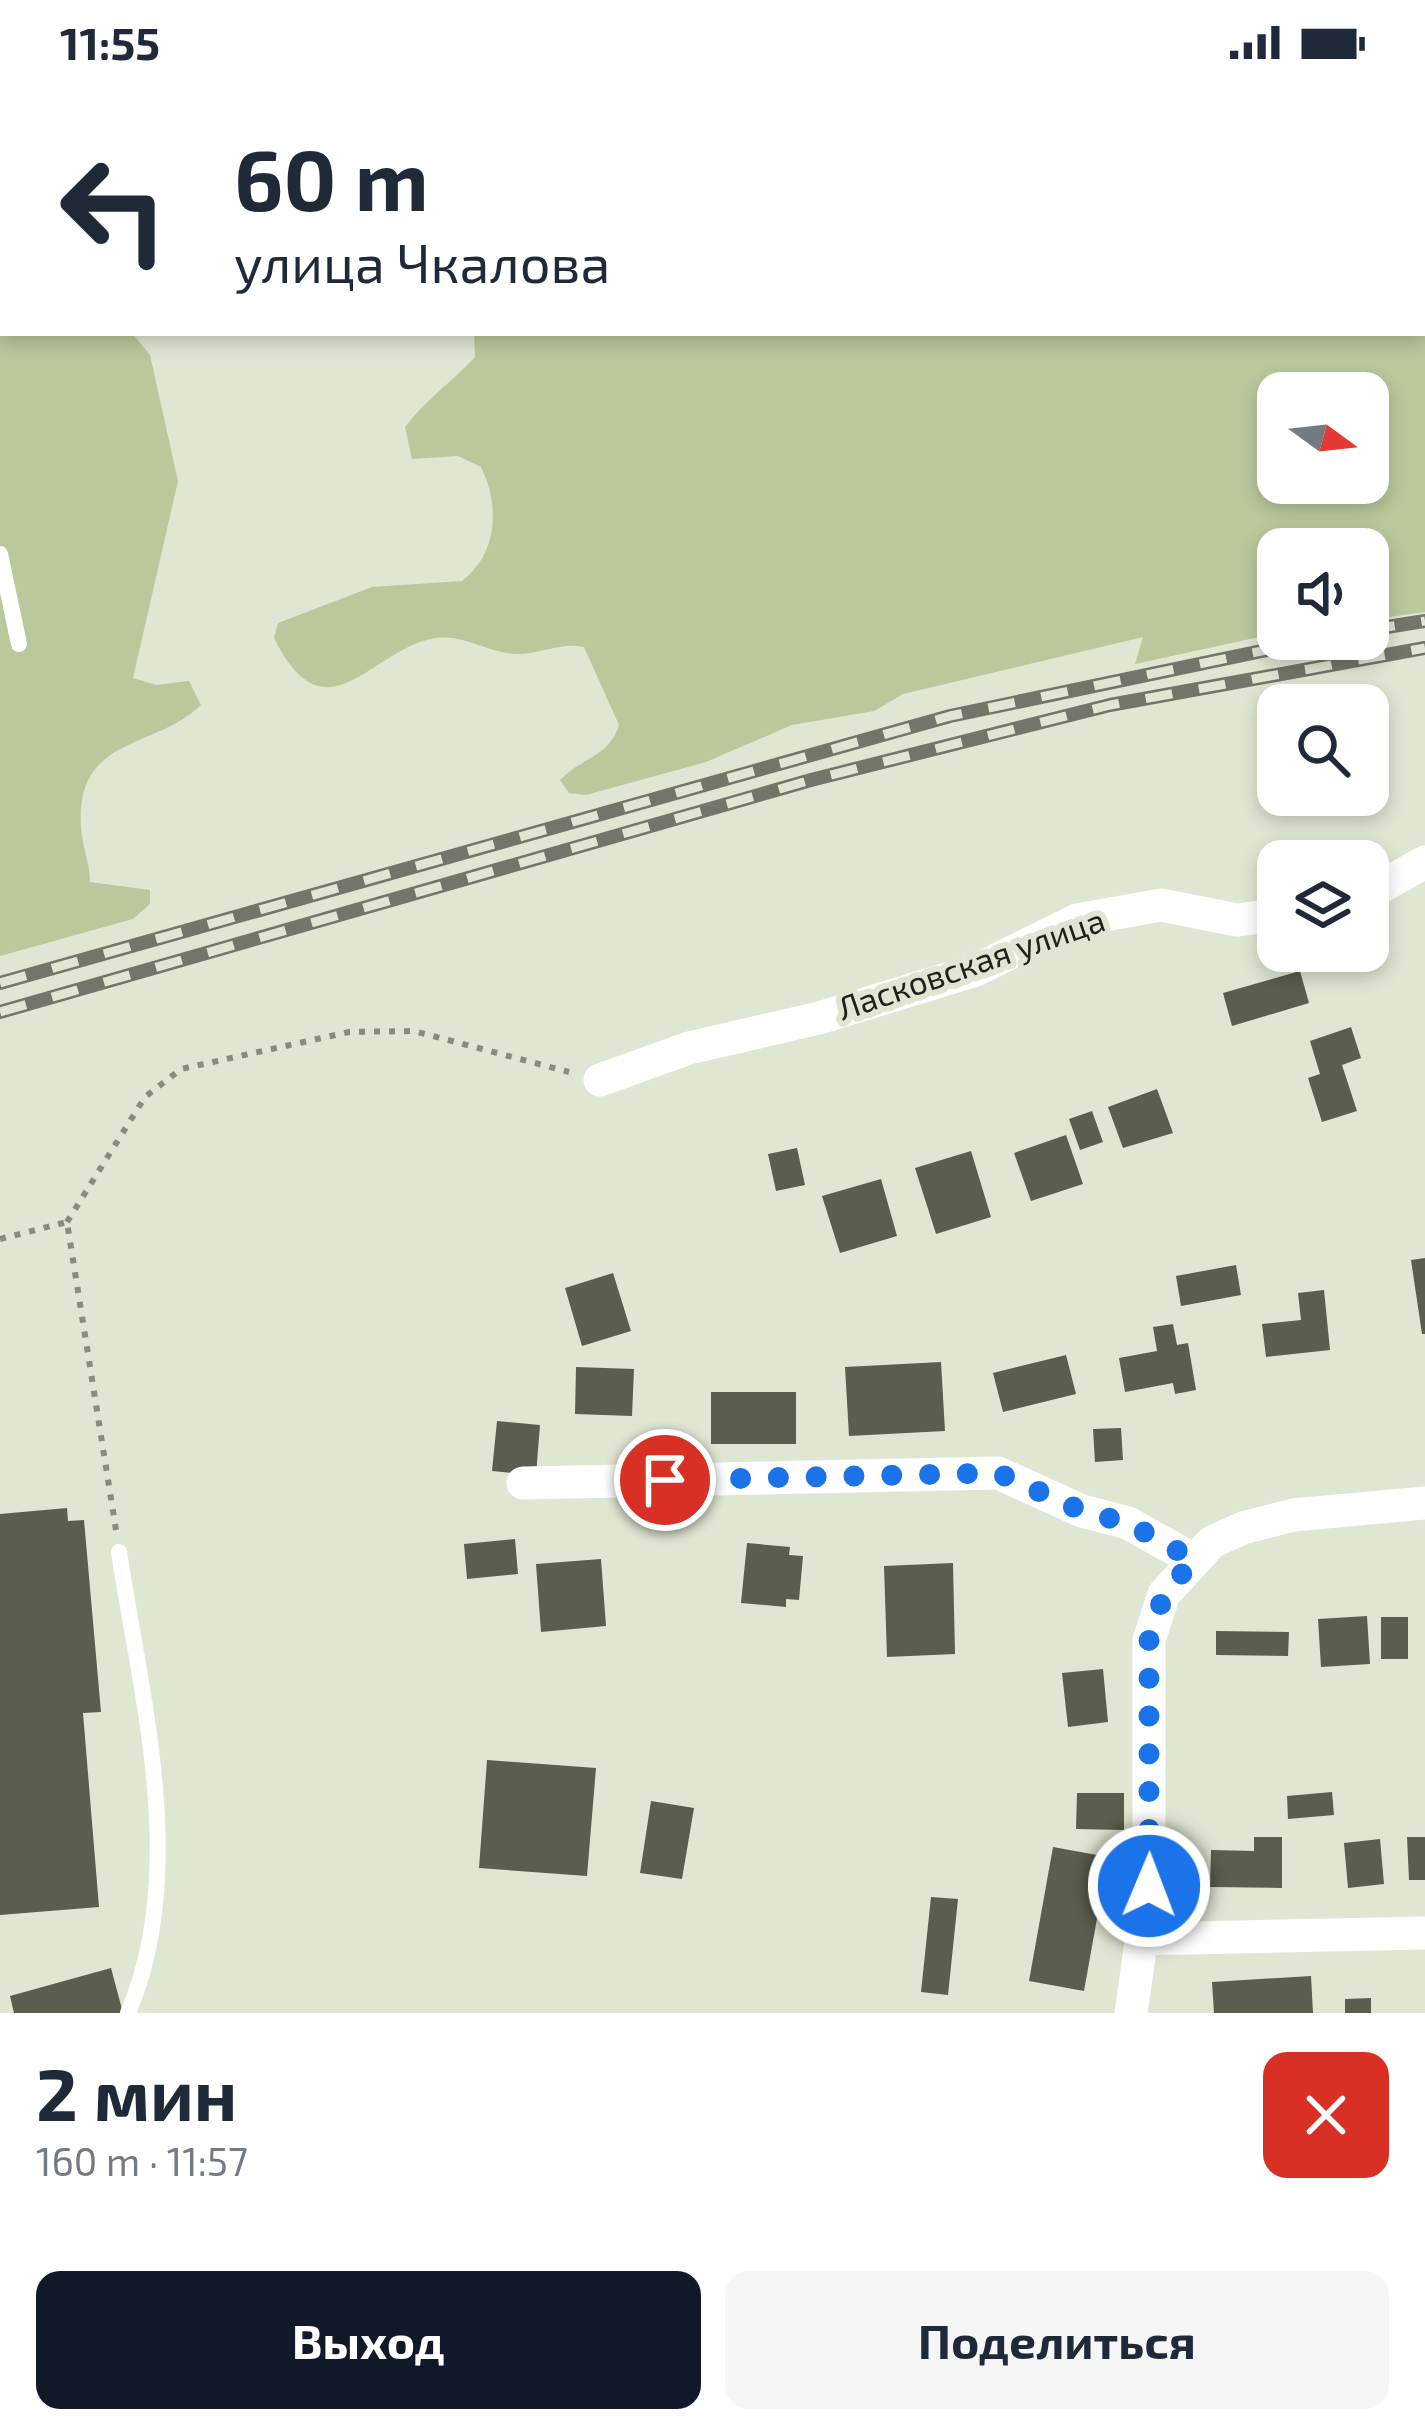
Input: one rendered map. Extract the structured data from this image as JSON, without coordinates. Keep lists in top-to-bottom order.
{
  "streets": {
    "street": ["Ласковская улица"]
  },
  "north": "right",
  "page": {
    "status": "11:55",
    "turn": ["60 m", "улица Чкалова"],
    "heading": ["2 мин", "160 m · 11:57"],
    "buttons": ["Выход", "Поделиться"]
  }
}
